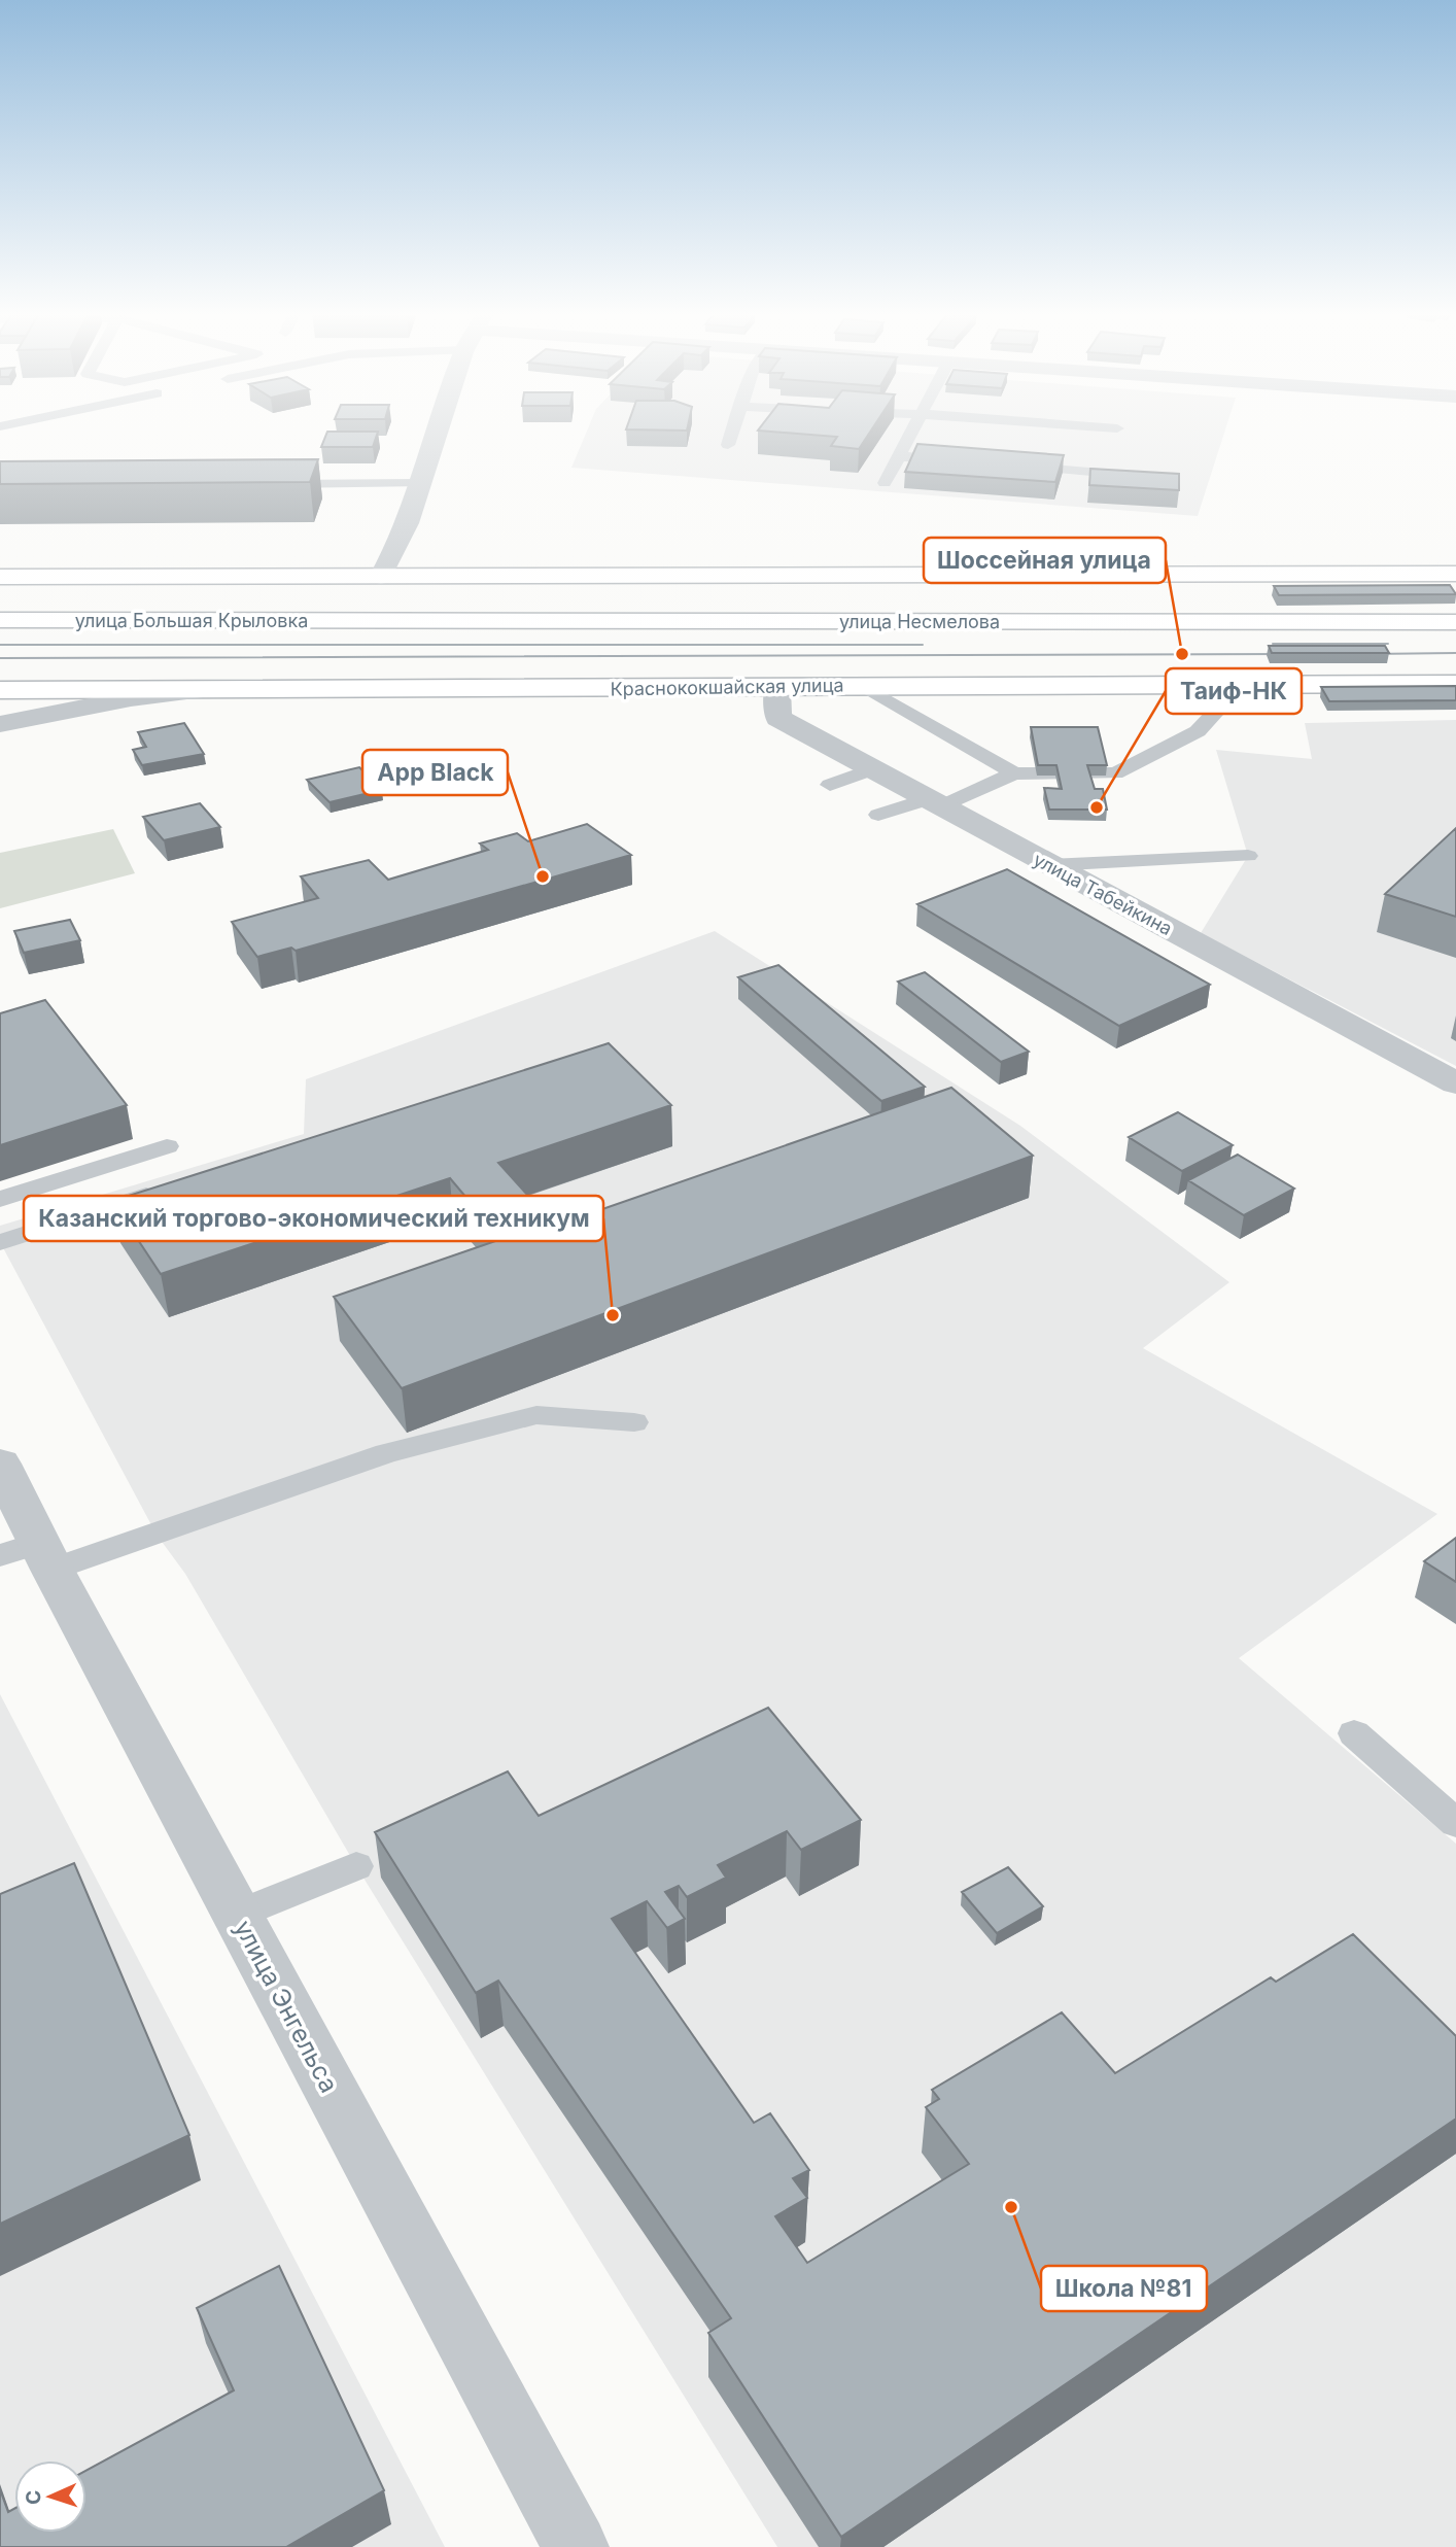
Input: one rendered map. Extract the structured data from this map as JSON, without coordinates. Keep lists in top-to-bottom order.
{
  "streets": {
    "main road": ["улица Большая Крыловка", "улица Несмелова", "Краснококшайская улица"],
    "street": ["улица Табейкина", "улица Энгельса"]
  },
  "crossings": [
    ["улица Большая Крыловка", "улица Несмелова"],
    ["Краснококшайская улица", "улица Табейкина"]
  ],
  "places": [
    "Шоссейная улица",
    "Таиф-НК",
    "App Black",
    "Казанский торгово-экономический техникум",
    "Школа №81"
  ],
  "north": "left"
}
